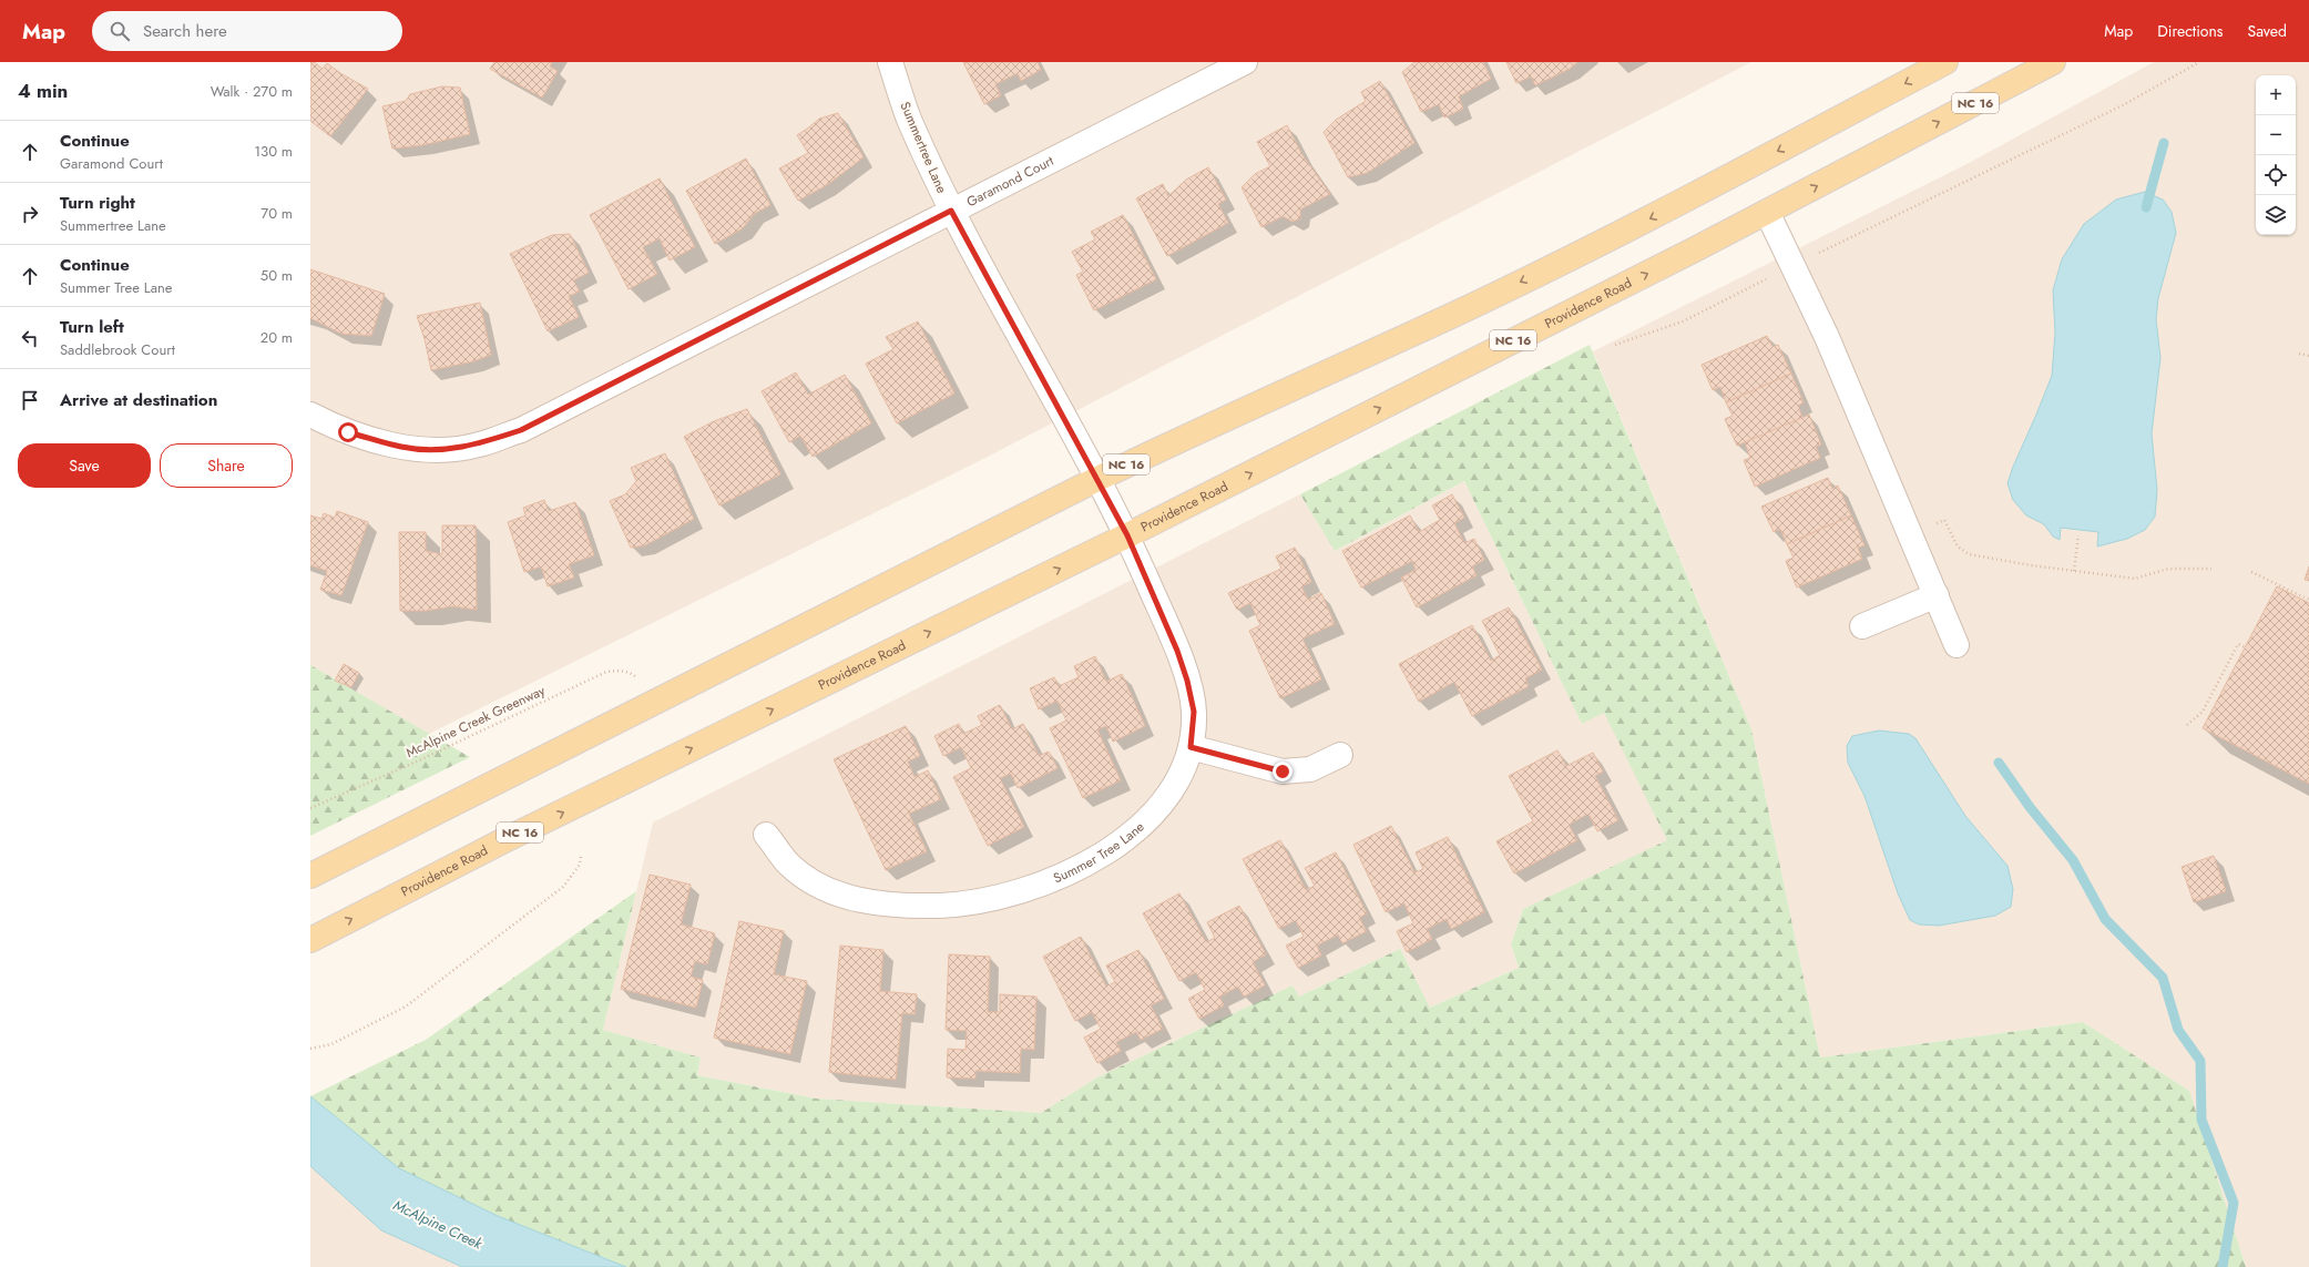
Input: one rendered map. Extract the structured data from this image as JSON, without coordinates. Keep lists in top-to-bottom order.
{
  "streets": {
    "main road": ["NC 16", "Providence Road"],
    "street": ["Summertree Lane", "Garamond Court", "Summer Tree Lane"],
    "path": ["McAlpine Creek Greenway"]
  },
  "crossings": [
    ["NC 16", "Summertree Lane"],
    ["Summertree Lane", "Garamond Court"],
    ["Summertree Lane", "Providence Road"],
    ["Summertree Lane", "Summer Tree Lane"],
    ["Providence Road", "Summer Tree Lane"]
  ],
  "water": ["McAlpine Creek"],
  "page": {
    "header": "Map",
    "search": "Search here",
    "nav": ["Map", "Directions", "Saved"],
    "heading": ["4 min", "Walk · 270 m"],
    "map_buttons": ["+", "−"],
    "list": [
      ["Continue", "Garamond Court", "130 m"],
      ["Turn right", "Summertree Lane", "70 m"],
      ["Continue", "Summer Tree Lane", "50 m"],
      ["Turn left", "Saddlebrook Court", "20 m"],
      "Arrive at destination"
    ],
    "buttons": ["Save", "Share"]
  }
}
